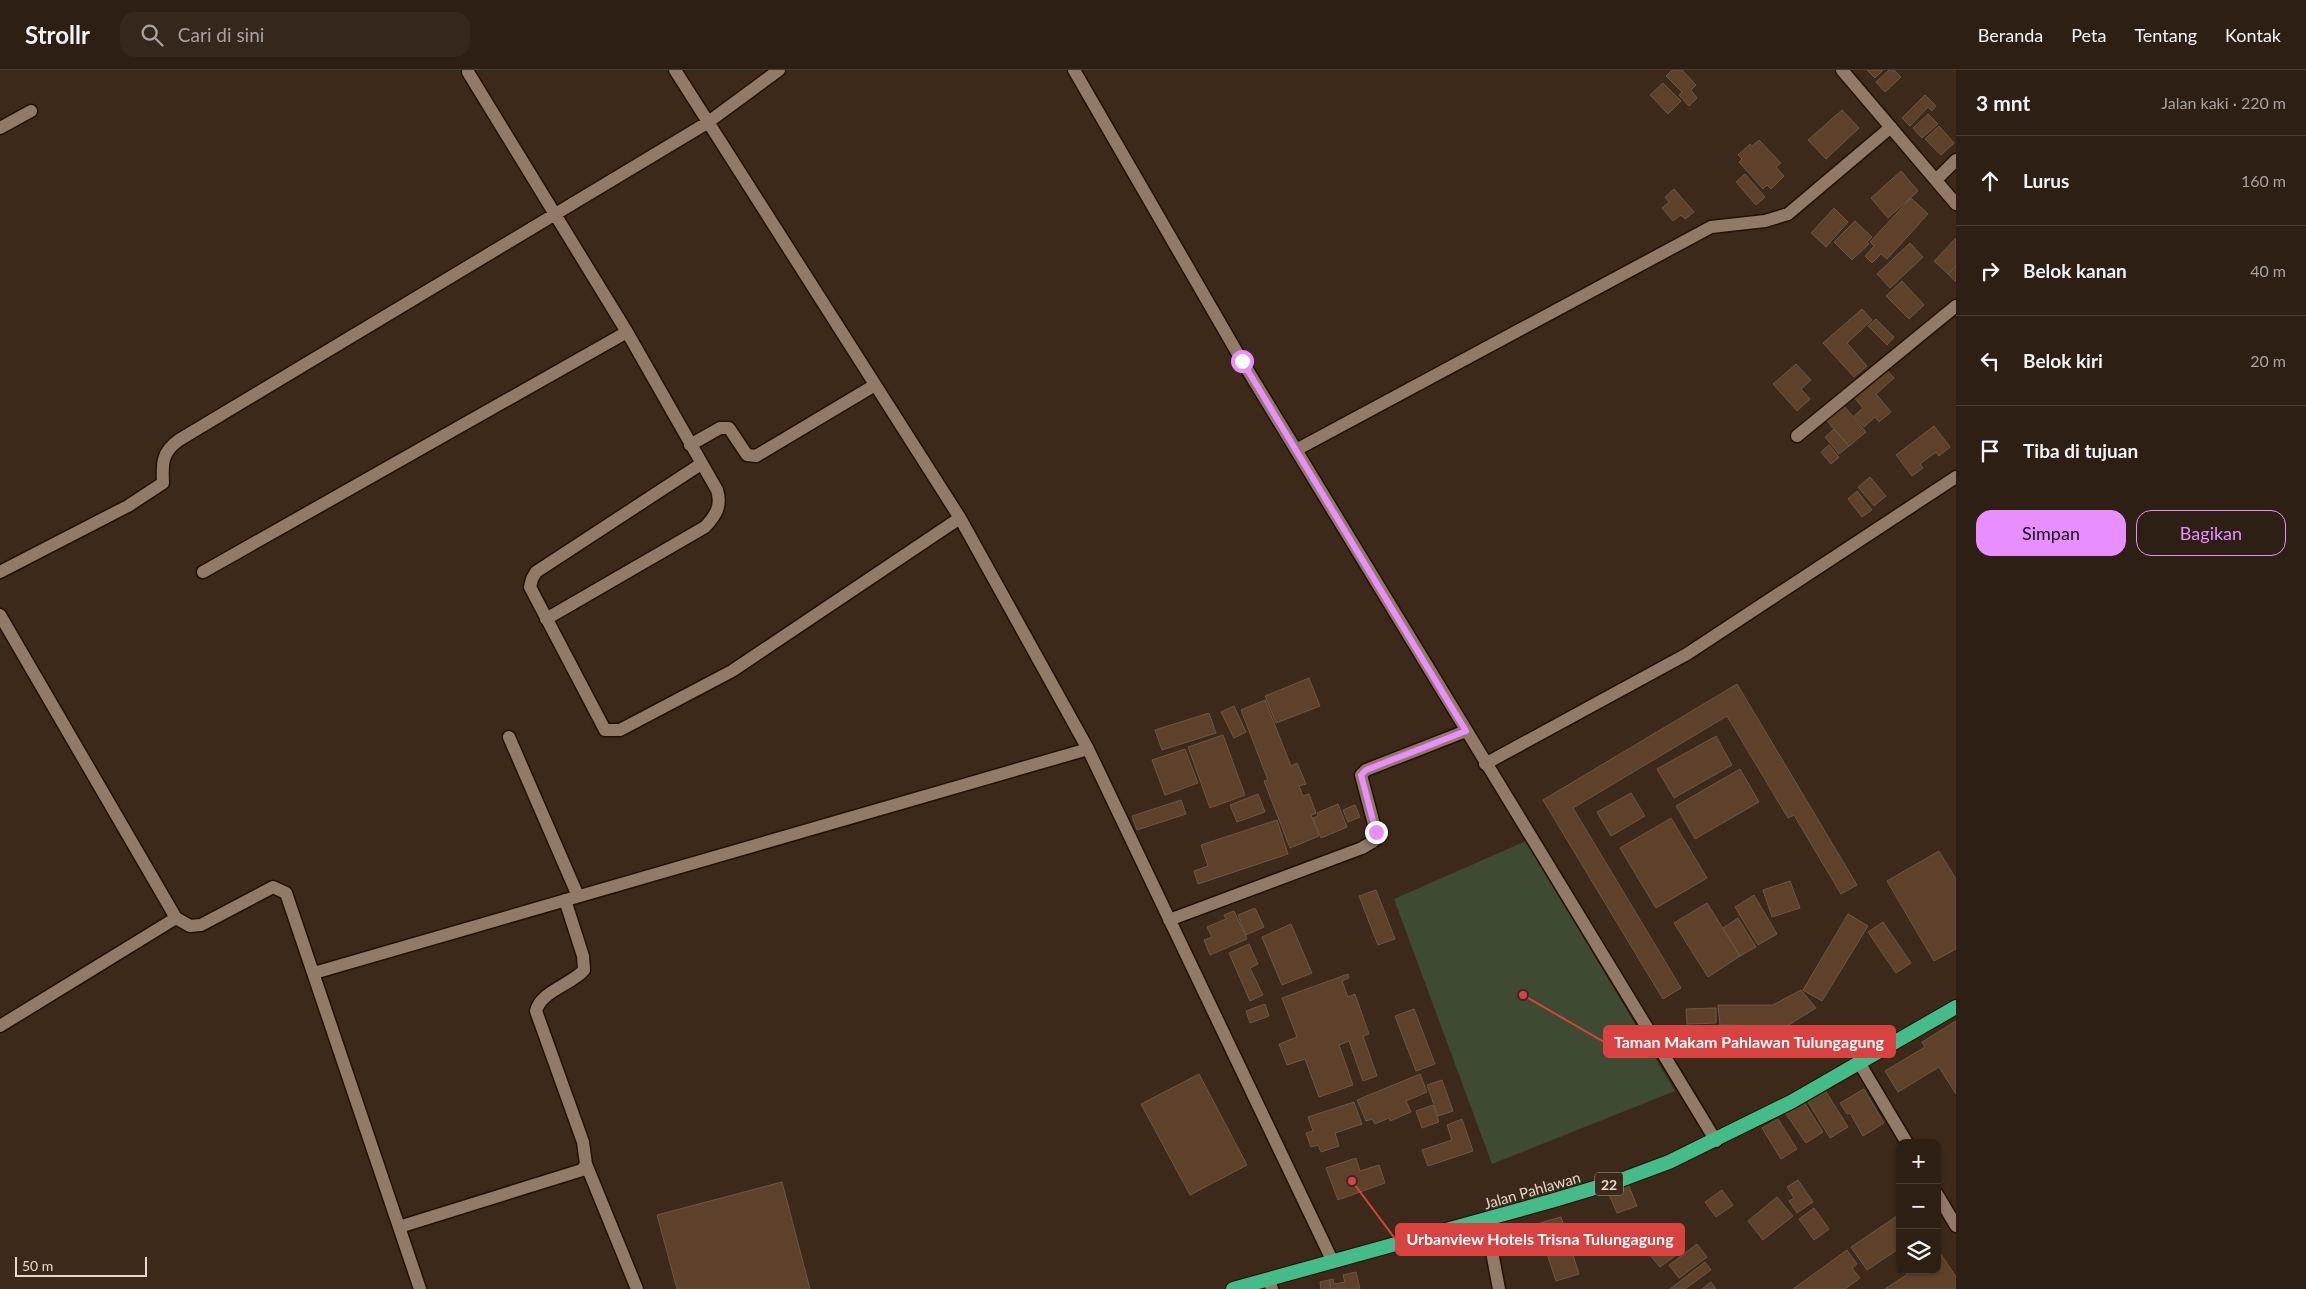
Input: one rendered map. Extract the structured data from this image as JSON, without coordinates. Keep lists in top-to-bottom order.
{
  "streets": {
    "highway": ["22", "Jalan Pahlawan"]
  },
  "places": ["Taman Makam Pahlawan Tulungagung", "Urbanview Hotels Trisna Tulungagung"],
  "scale_bar": "50 m",
  "page": {
    "header": "Strollr",
    "search": "Cari di sini",
    "nav": [
      "Beranda",
      "Peta",
      "Tentang",
      "Kontak"
    ],
    "heading": ["3 mnt", "Jalan kaki · 220 m"],
    "list": [
      ["Lurus", "160 m"],
      ["Belok kanan", "40 m"],
      ["Belok kiri", "20 m"],
      "Tiba di tujuan"
    ],
    "buttons": ["Simpan", "Bagikan"],
    "map_buttons": ["+", "−"],
    "scale": "50 m"
  }
}
